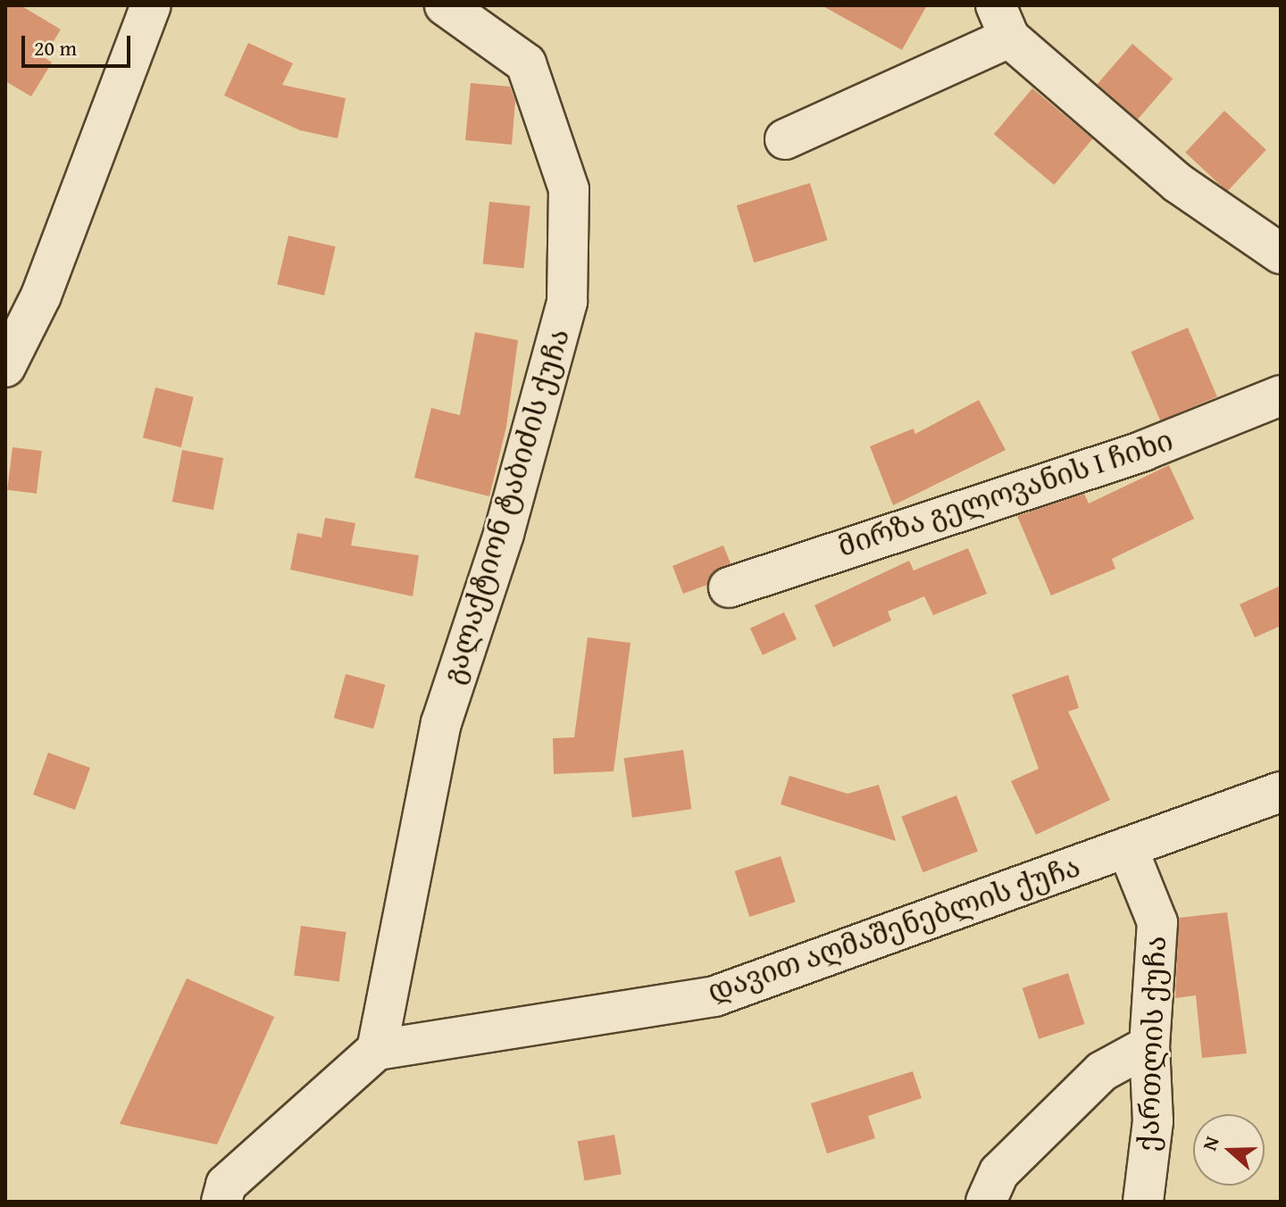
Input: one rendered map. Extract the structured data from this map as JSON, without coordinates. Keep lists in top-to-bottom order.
{
  "streets": {
    "street": [
      "მირზა გელოვანის I ჩიხი",
      "გალაქტიონ ტაბიძის ქუჩა",
      "დავით აღმაშენებლის ქუჩა",
      "ქართლის ქუჩა"
    ]
  },
  "crossings": [
    ["გალაქტიონ ტაბიძის ქუჩა", "დავით აღმაშენებლის ქუჩა"],
    ["დავით აღმაშენებლის ქუჩა", "ქართლის ქუჩა"]
  ],
  "scale_bar": "20 m",
  "north": "left"
}
